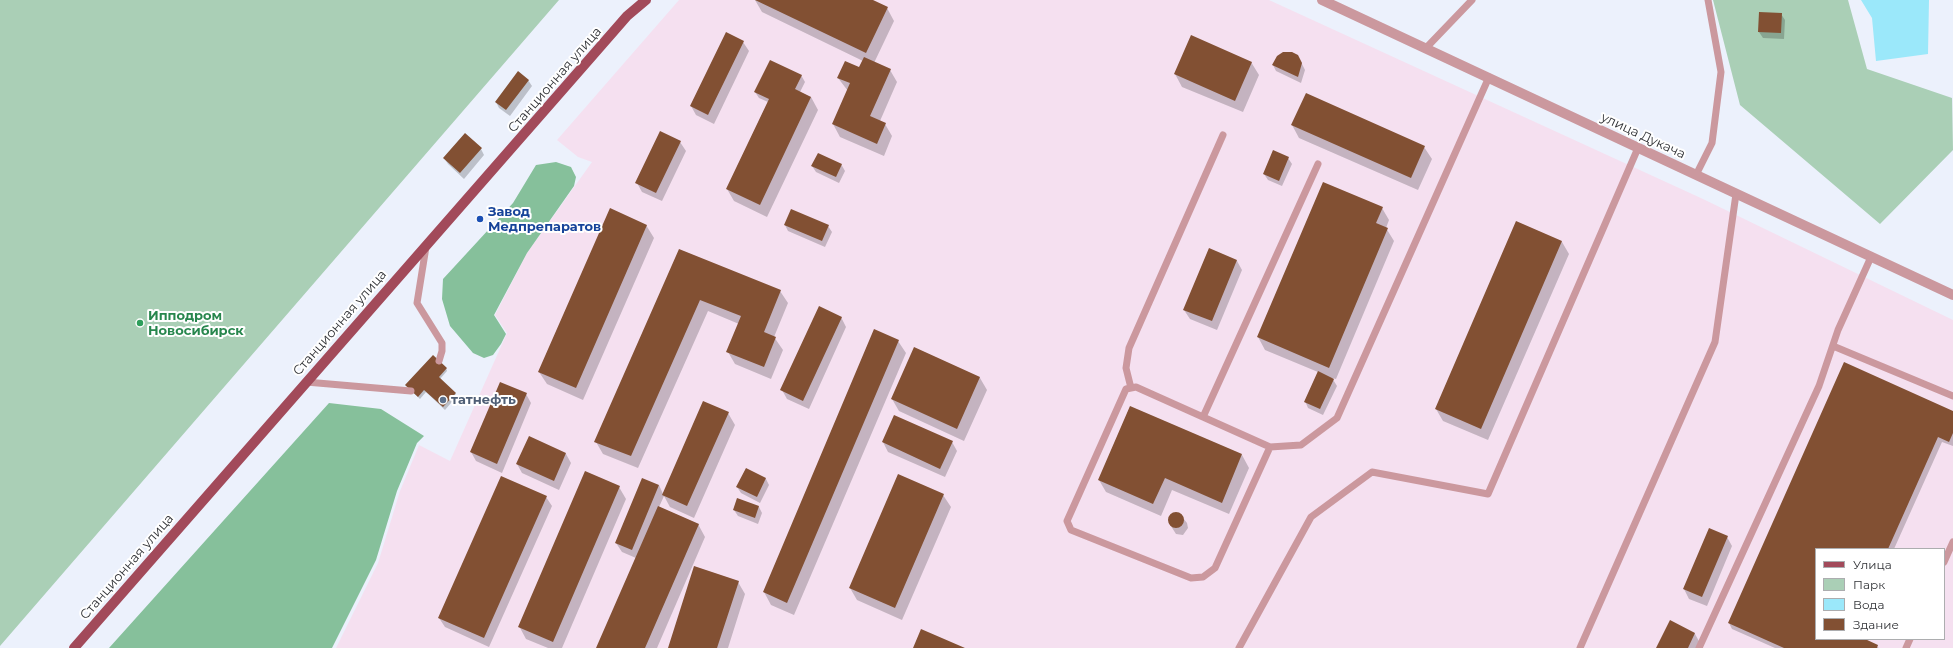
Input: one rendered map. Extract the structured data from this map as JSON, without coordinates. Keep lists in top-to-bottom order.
{
  "streets": {
    "main road": ["Станционная улица"],
    "street": ["улица Дукача"]
  },
  "places": ["Завод Медпрепаратов", "Ипподром Новосибирск", "татнефть"],
  "legend": [
    "Улица",
    "Парк",
    "Вода",
    "Здание"
  ]
}
